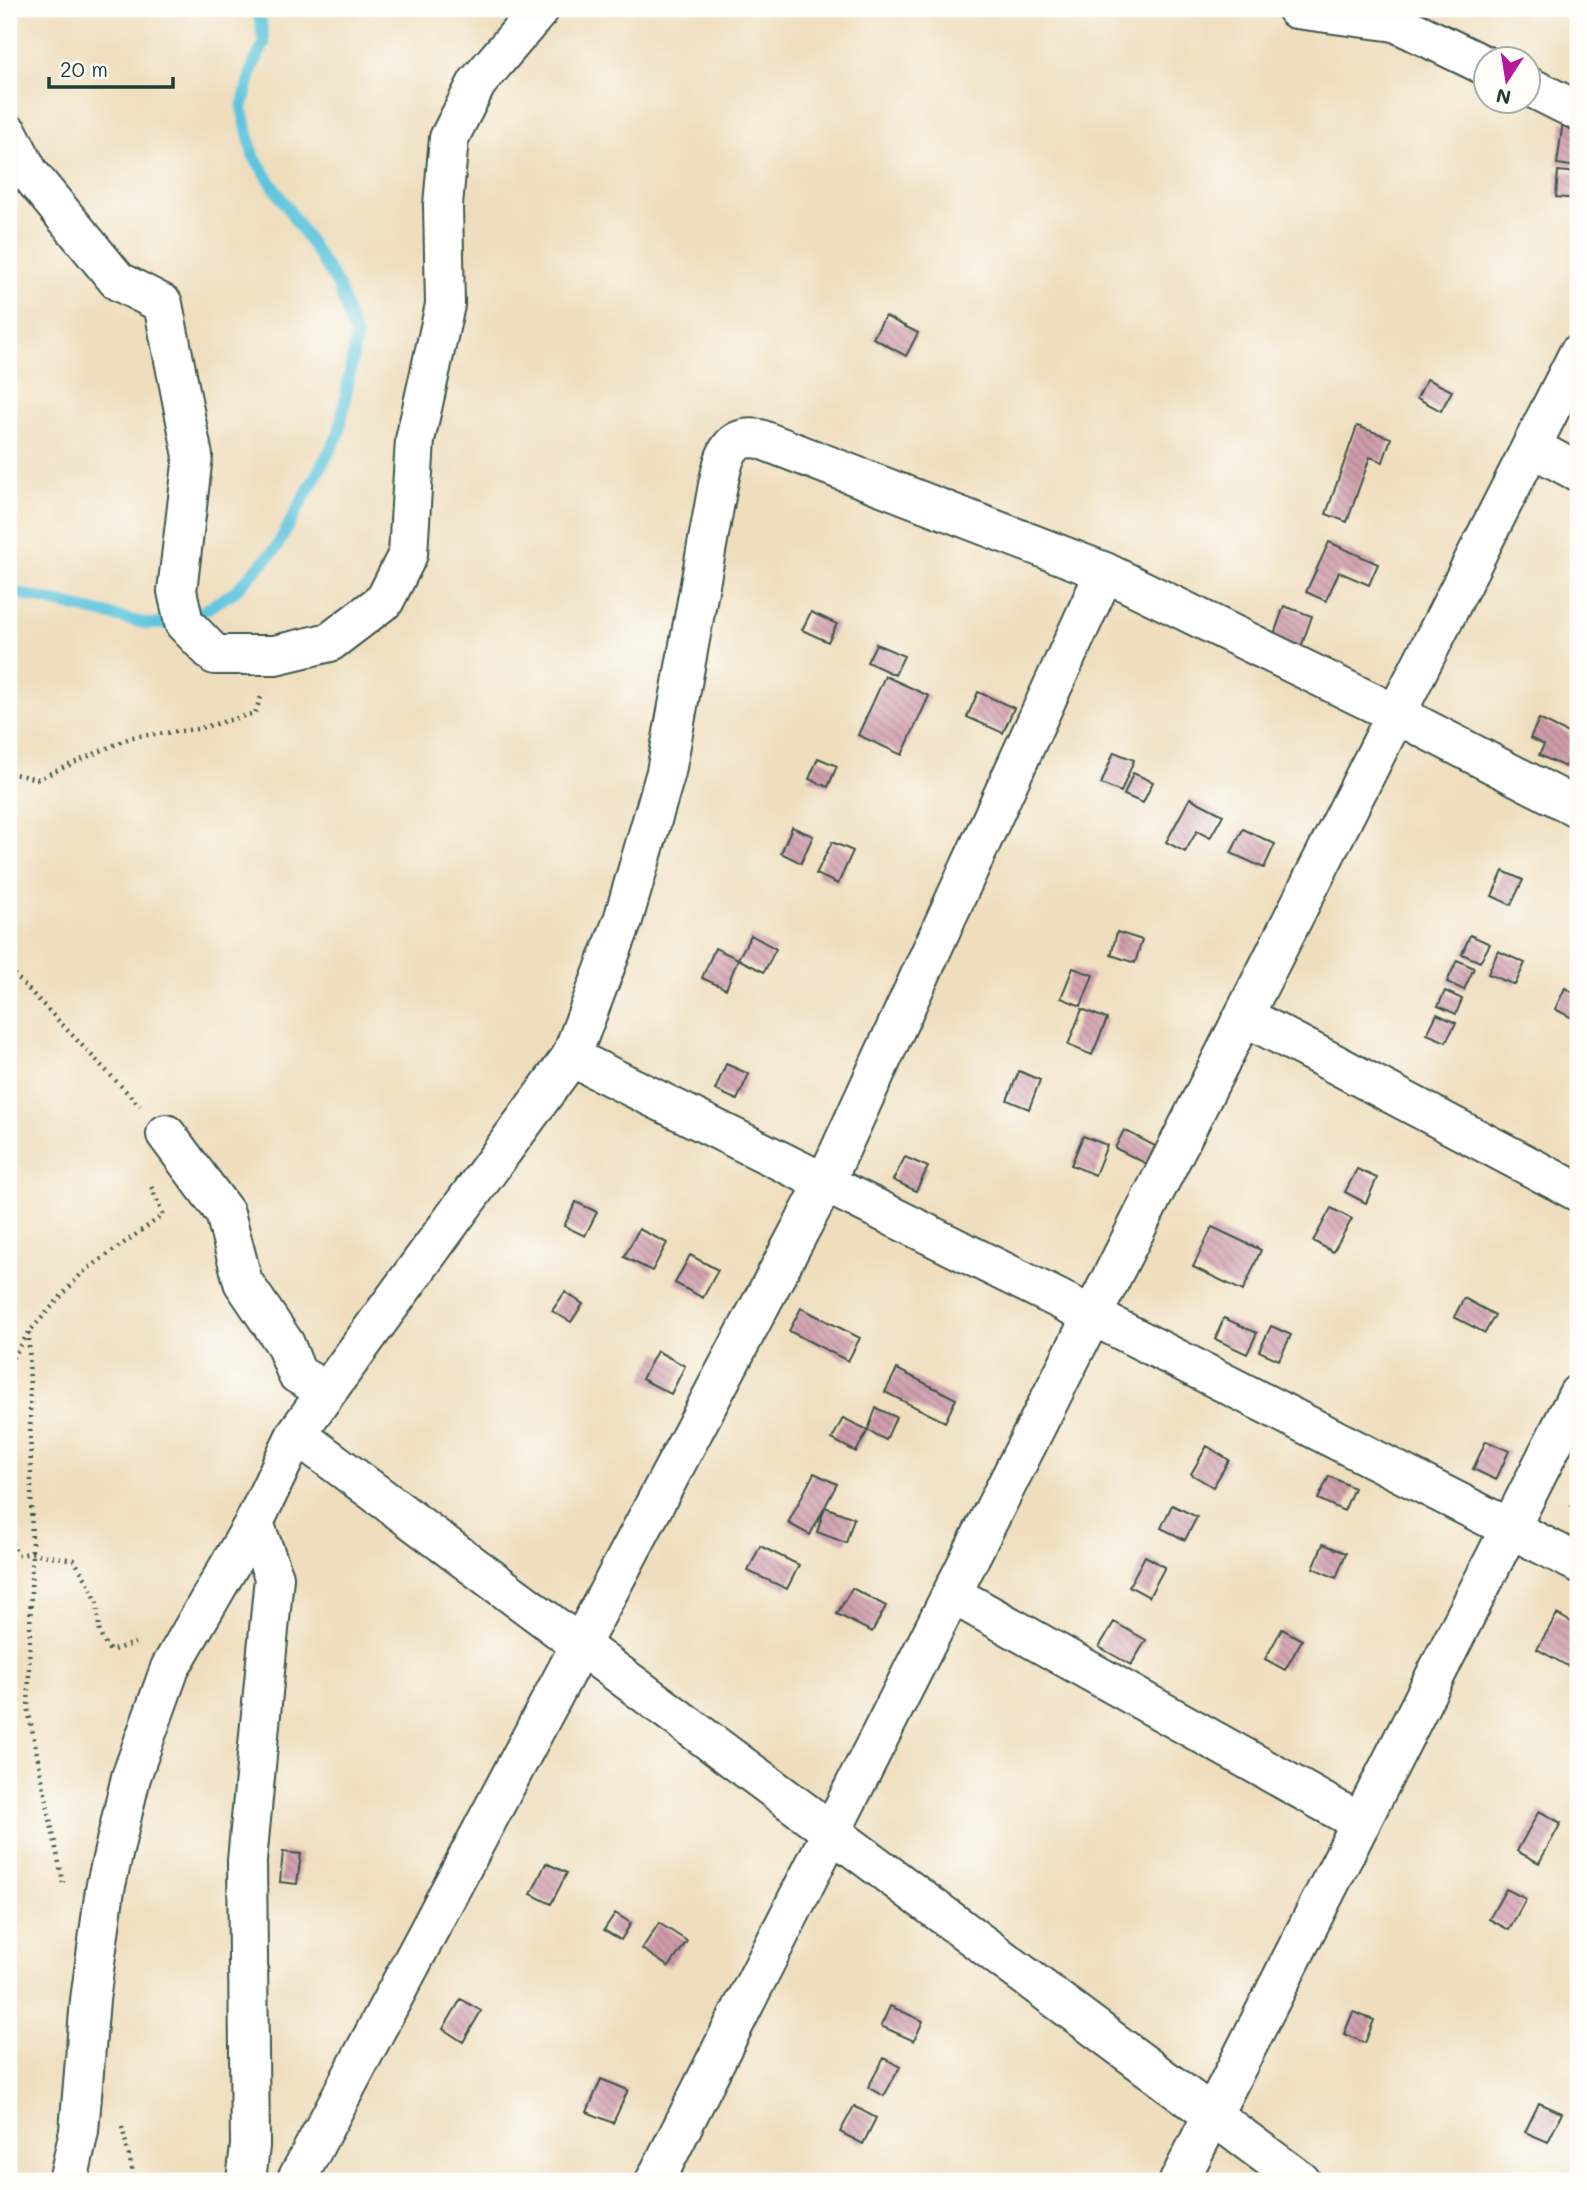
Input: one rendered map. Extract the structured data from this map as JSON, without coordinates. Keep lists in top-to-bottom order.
{
  "scale_bar": "20 m",
  "north": "bottom"
}
